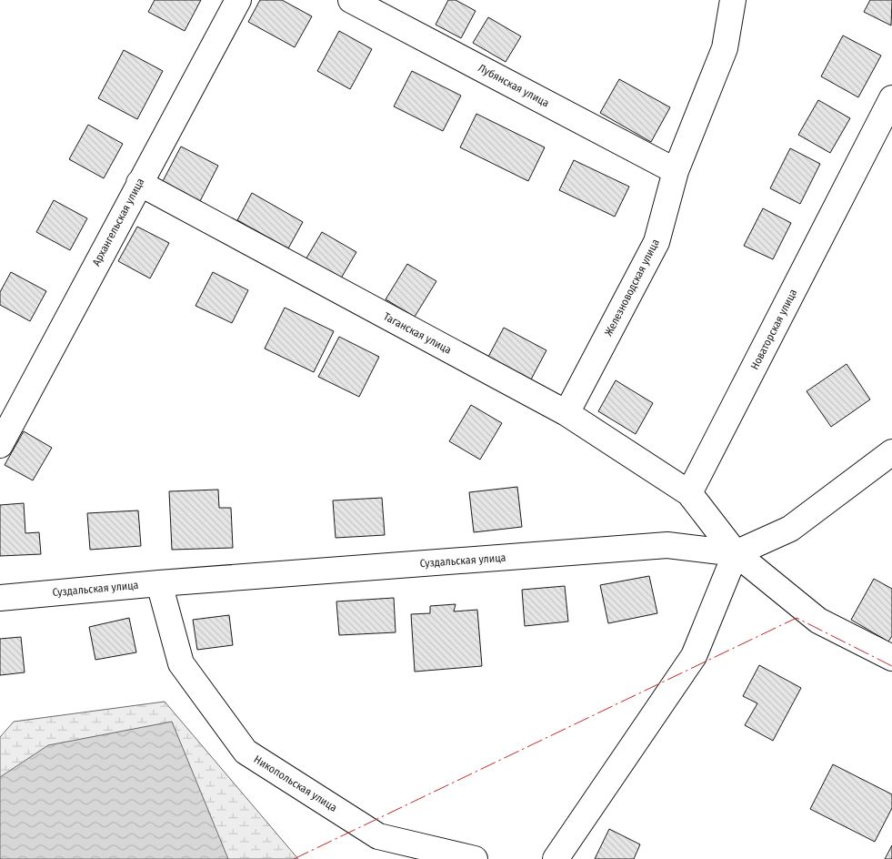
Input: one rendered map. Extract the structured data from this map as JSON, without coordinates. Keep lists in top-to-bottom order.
{
  "streets": {
    "street": [
      "Лубянская улица",
      "Архангельская улица",
      "Железноводская улица",
      "Новаторская улица",
      "Таганская улица",
      "Суздальская улица",
      "Никопольская улица"
    ]
  },
  "crossings": [
    ["Лубянская улица", "Железноводская улица"],
    ["Архангельская улица", "Таганская улица"],
    ["Железноводская улица", "Таганская улица"],
    ["Новаторская улица", "Таганская улица"],
    ["Суздальская улица", "Никопольская улица"]
  ]
}
